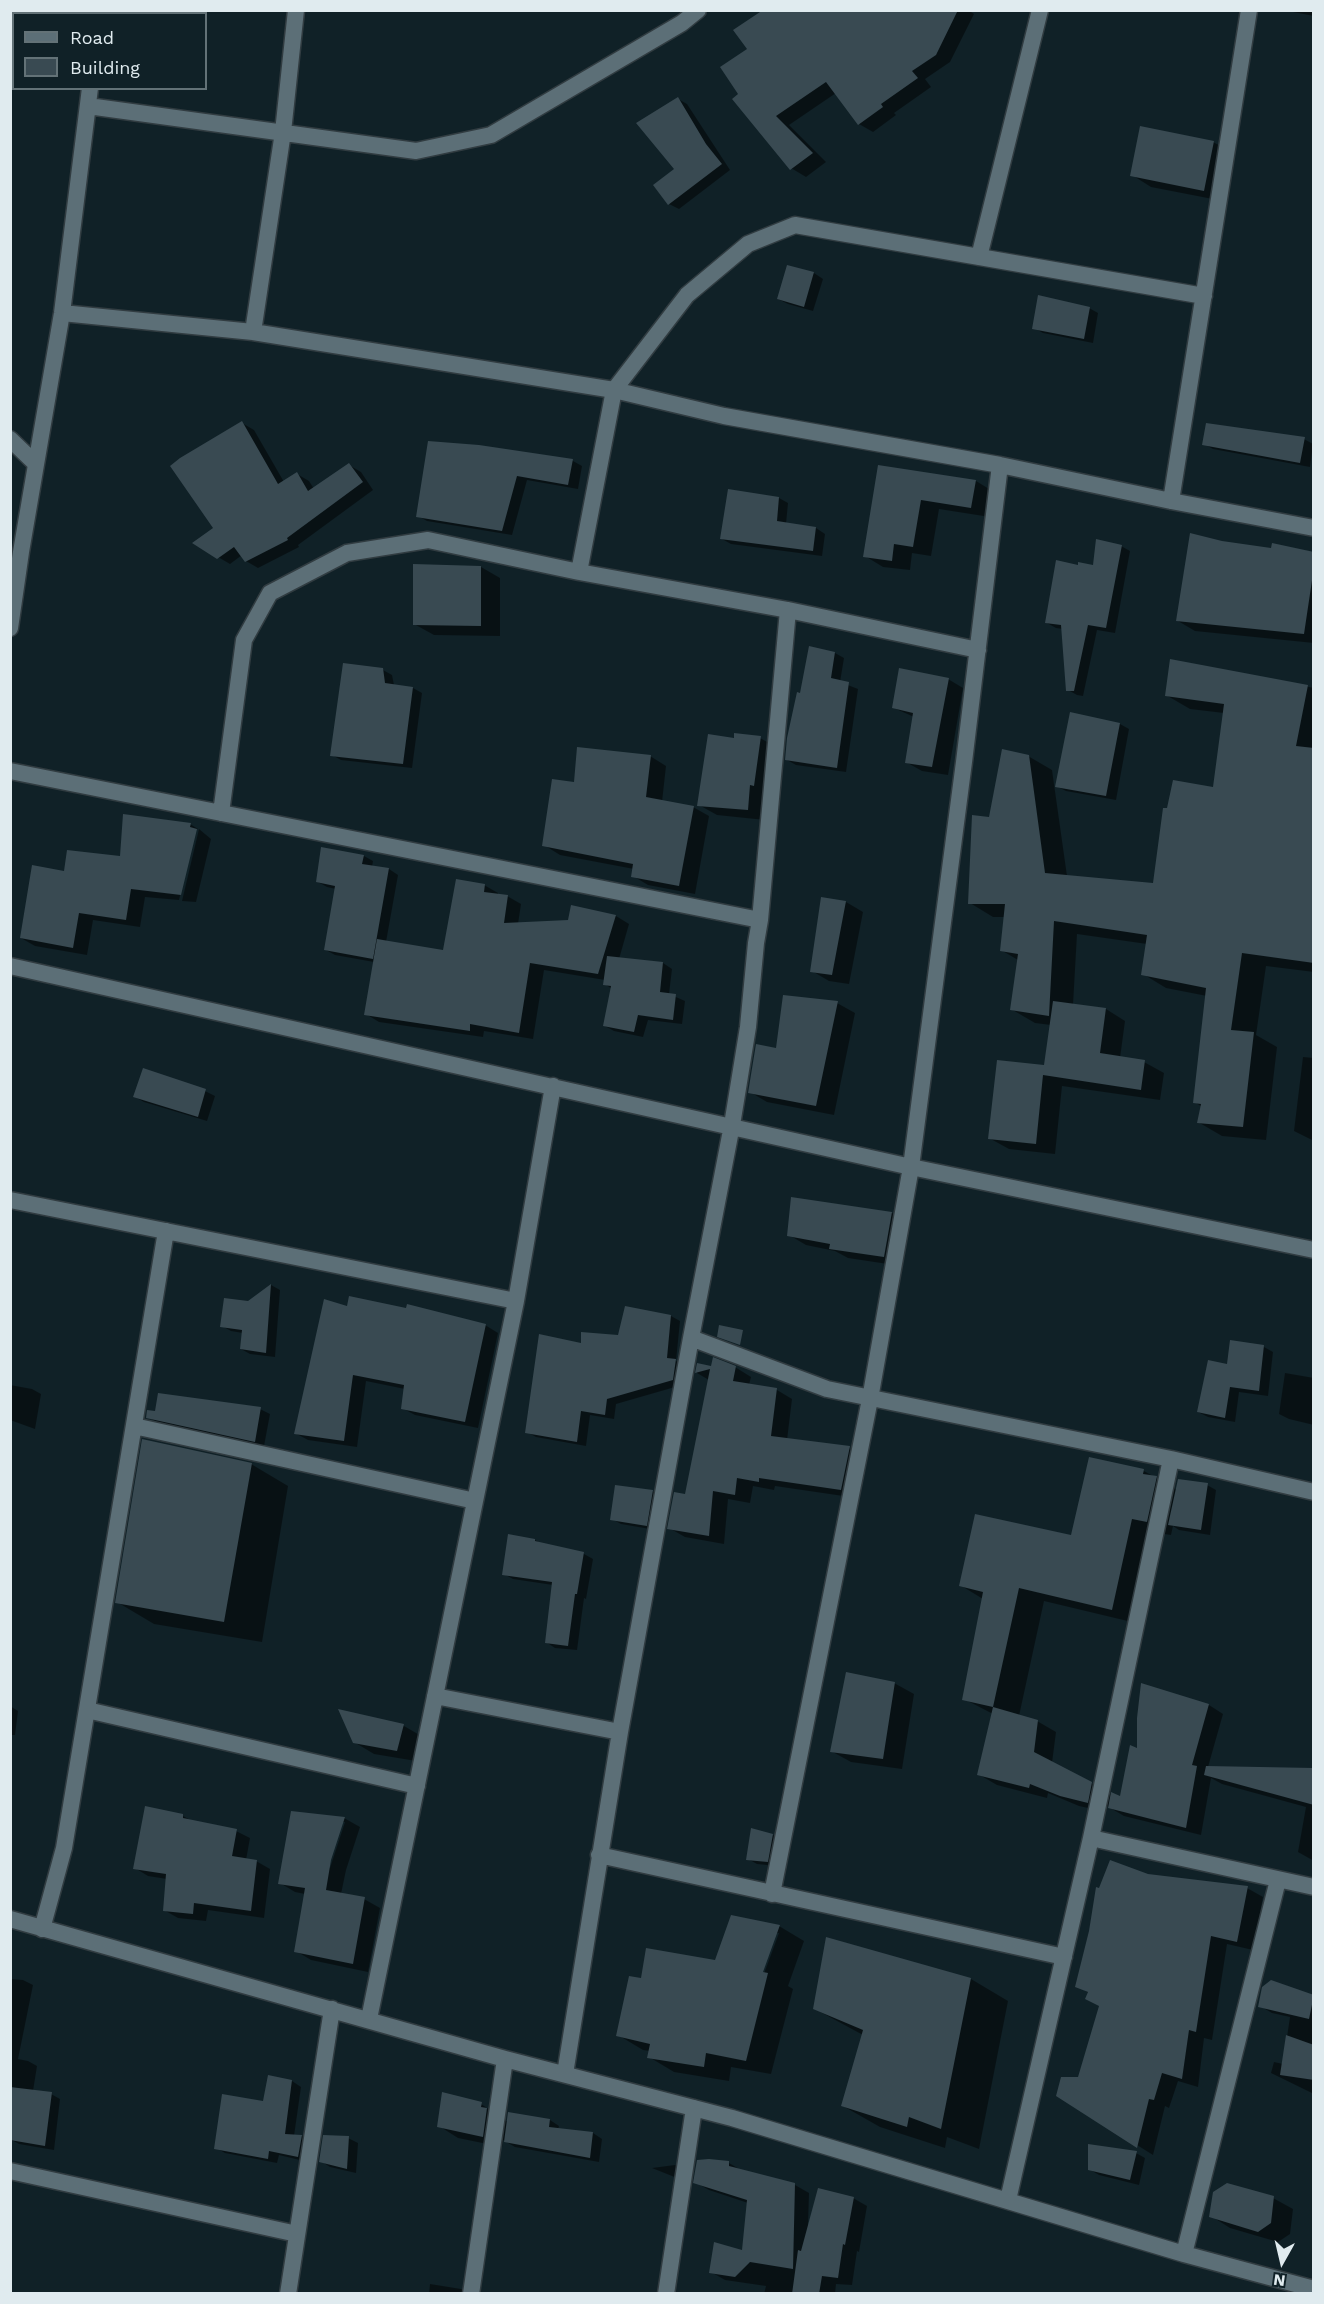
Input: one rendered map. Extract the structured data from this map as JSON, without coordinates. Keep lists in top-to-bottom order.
{
  "legend": ["Road", "Building"],
  "north": "bottom"
}
